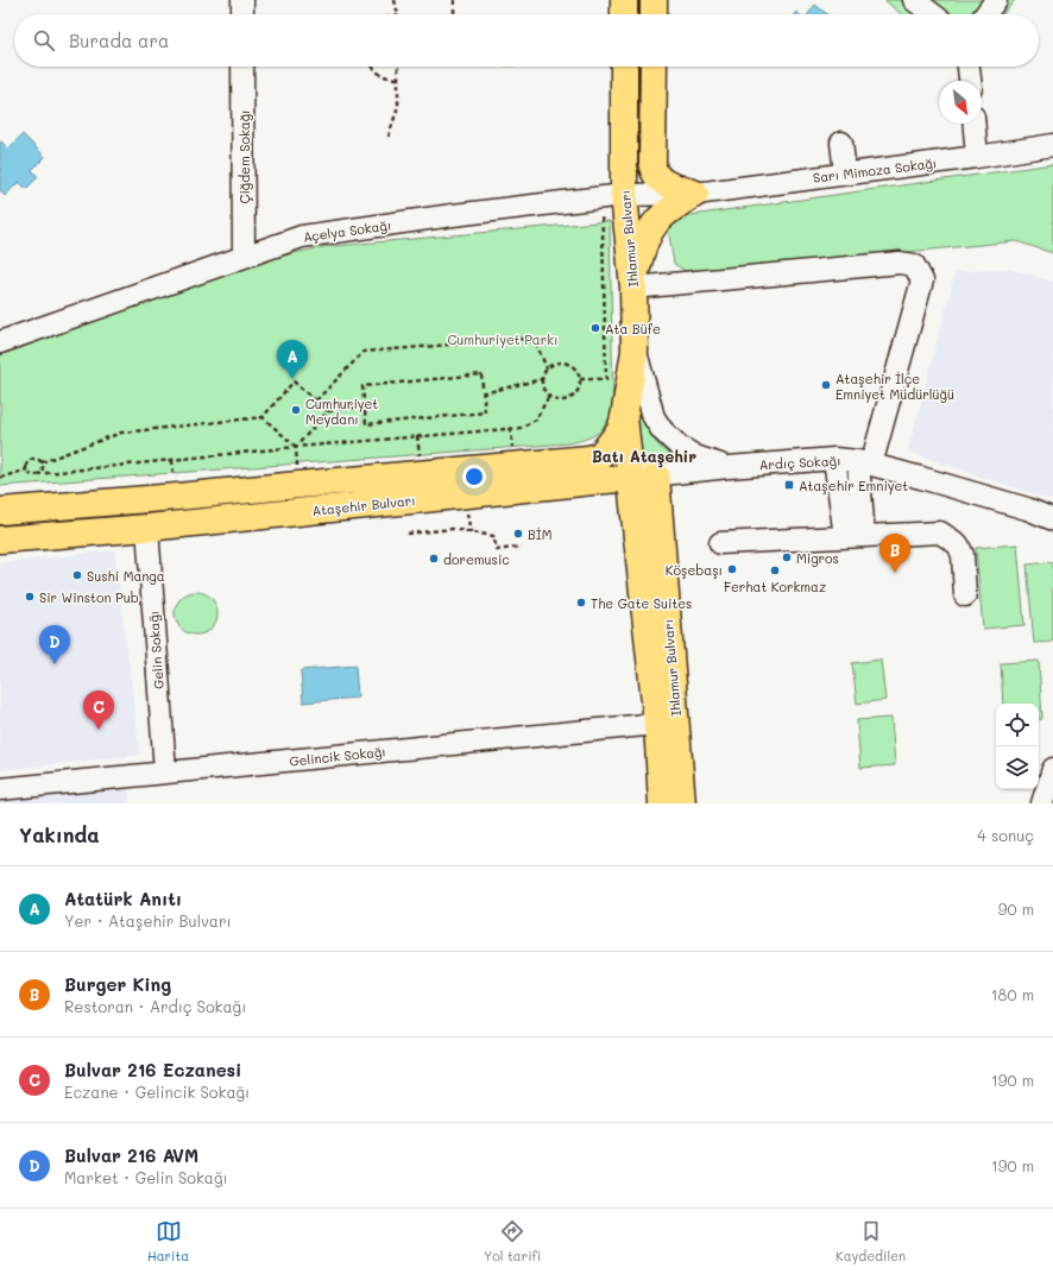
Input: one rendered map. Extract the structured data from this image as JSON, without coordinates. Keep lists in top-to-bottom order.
{
  "streets": {
    "main road": ["Ihlamur Bulvarı", "Ataşehir Bulvarı"],
    "street": [
      "Çiğdem Sokağı",
      "Sarı Mimoza Sokağı",
      "Açelya Sokağı",
      "Ardıç Sokağı",
      "Gelin Sokağı",
      "Gelincik Sokağı"
    ]
  },
  "crossings": [
    ["Çiğdem Sokağı", "Açelya Sokağı"],
    ["Sarı Mimoza Sokağı", "Açelya Sokağı"],
    ["Sarı Mimoza Sokağı", "Ihlamur Bulvarı"],
    ["Açelya Sokağı", "Ihlamur Bulvarı"],
    ["Ihlamur Bulvarı", "Ardıç Sokağı"],
    ["Ihlamur Bulvarı", "Ataşehir Bulvarı"],
    ["Ihlamur Bulvarı", "Gelincik Sokağı"],
    ["Ardıç Sokağı", "Ataşehir Bulvarı"],
    ["Ataşehir Bulvarı", "Gelin Sokağı"],
    ["Gelin Sokağı", "Gelincik Sokağı"]
  ],
  "districts": ["Batı Ataşehir"],
  "parks": ["Cumhuriyet Parkı"],
  "places": {
    "other": [
      "Ata Büfe",
      "Ataşehir İlçe Emniyet Müdürlüğü",
      "Cumhuriyet Meydanı",
      "BİM",
      "Migros",
      "doremusic",
      "Köşebaşı",
      "Ferhat Korkmaz",
      "Sushi Manga",
      "Sir Winston Pub",
      "The Gate Suites"
    ],
    "transit": ["Ataşehir Emniyet"]
  },
  "north": "bottom right",
  "page": {
    "search": "Burada ara",
    "pins": [
      "A",
      "B",
      "D",
      "C"
    ],
    "heading": ["Yakında", "4 sonuç"],
    "list": [
      {
        "mark": "A",
        "name": "Atatürk Anıtı",
        "note": "Yer · Ataşehir Bulvarı",
        "value": "90 m"
      },
      {
        "mark": "B",
        "name": "Burger King",
        "note": "Restoran · Ardıç Sokağı",
        "value": "180 m"
      },
      {
        "mark": "C",
        "name": "Bulvar 216 Eczanesi",
        "note": "Eczane · Gelincik Sokağı",
        "value": "190 m"
      },
      {
        "mark": "D",
        "name": "Bulvar 216 AVM",
        "note": "Market · Gelin Sokağı",
        "value": "190 m"
      }
    ],
    "nav": ["Harita", "Yol tarifi", "Kaydedilen"]
  }
}
